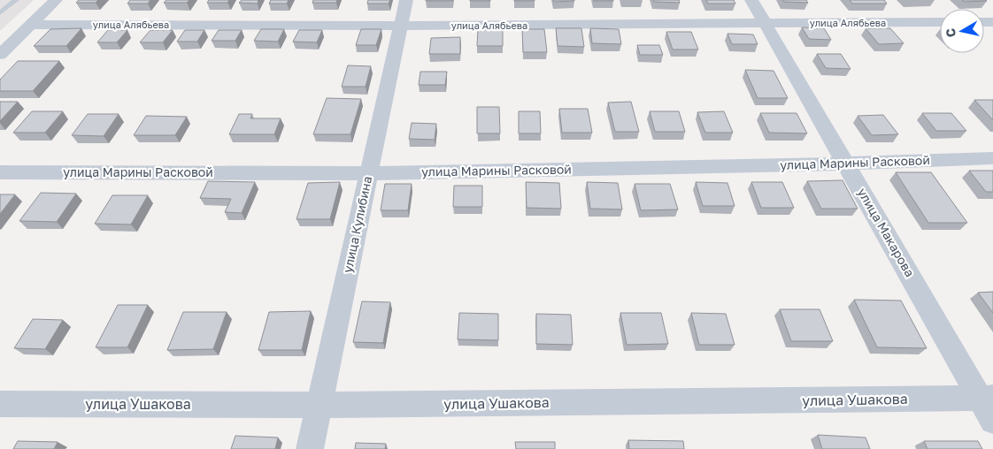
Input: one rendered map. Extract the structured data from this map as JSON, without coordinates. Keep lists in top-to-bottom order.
{
  "streets": {
    "street": [
      "улица Алябьева",
      "улица Марины Расковой",
      "улица Кулибина",
      "улица Макарова",
      "улица Ушакова"
    ]
  },
  "crossings": [
    ["улица Алябьева", "улица Кулибина"],
    ["улица Алябьева", "улица Макарова"],
    ["улица Марины Расковой", "улица Кулибина"],
    ["улица Марины Расковой", "улица Макарова"],
    ["улица Кулибина", "улица Ушакова"],
    ["улица Макарова", "улица Ушакова"]
  ],
  "north": "left"
}
